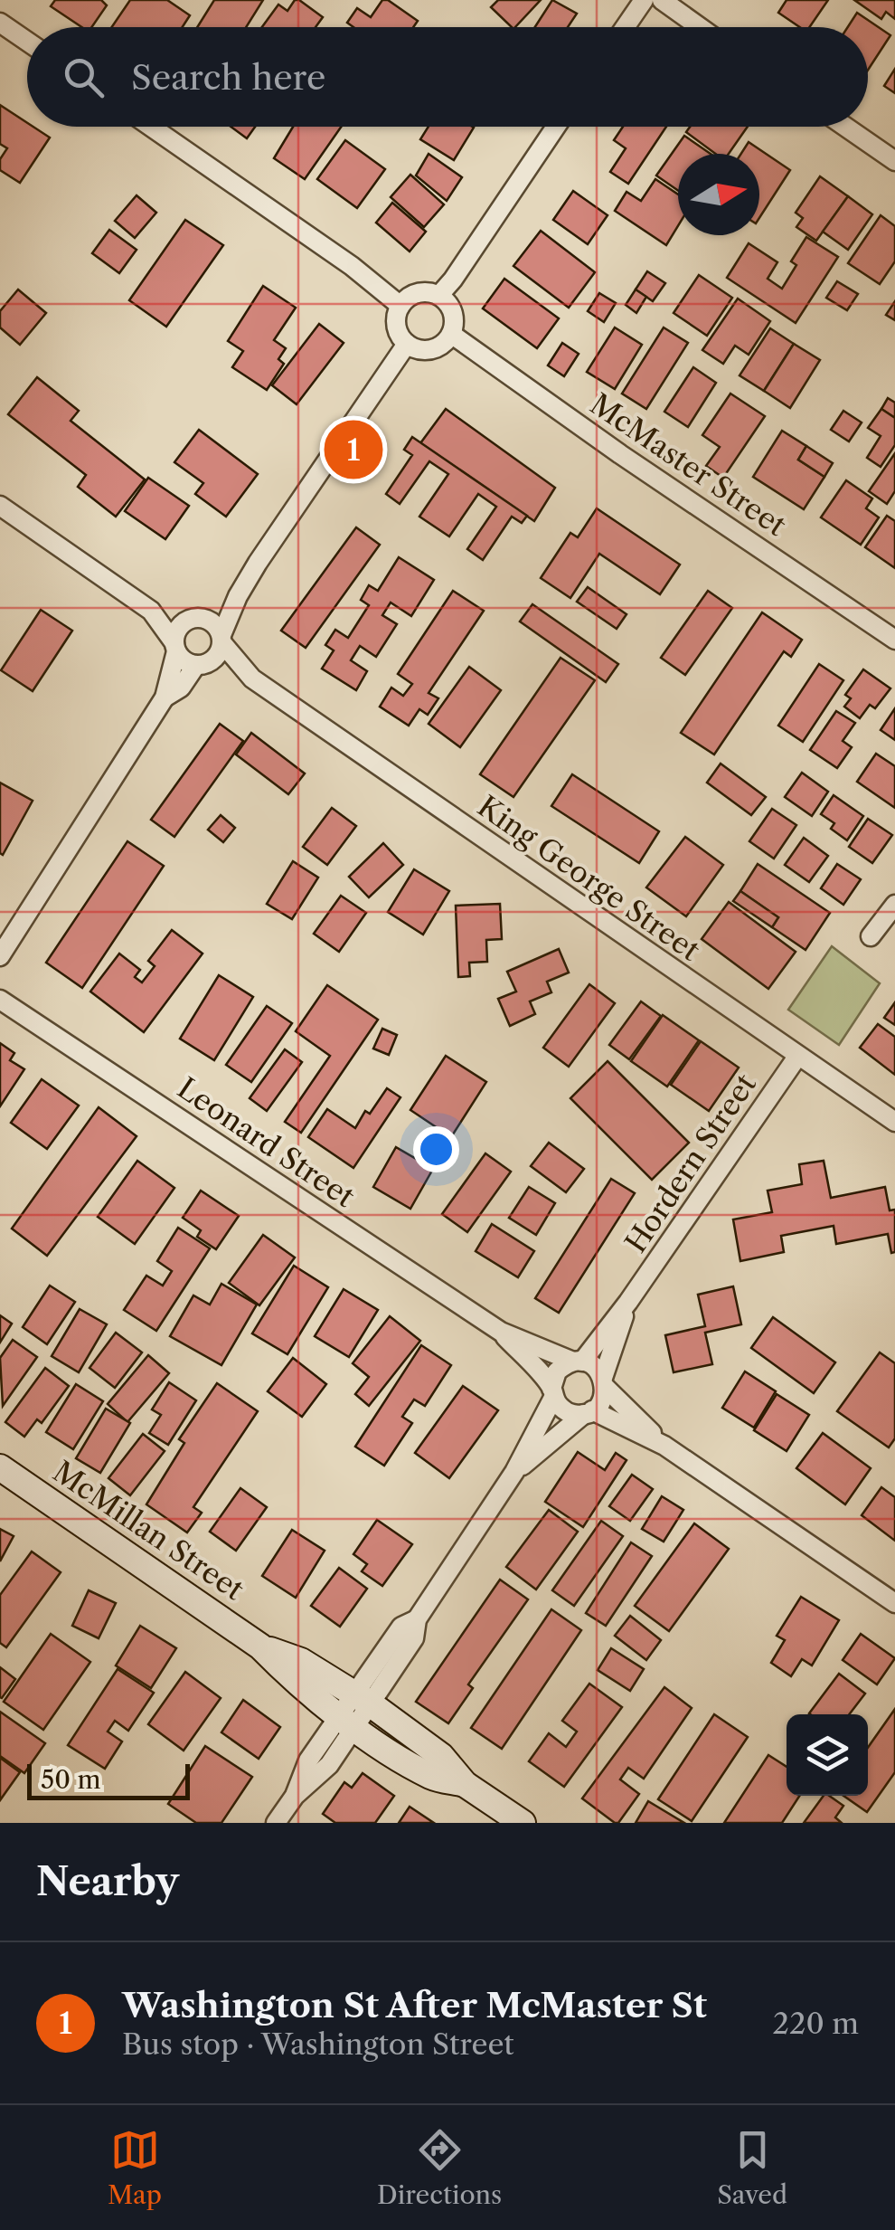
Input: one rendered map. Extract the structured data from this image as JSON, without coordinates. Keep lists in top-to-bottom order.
{
  "streets": {
    "main road": ["McMillan Street"],
    "street": [
      "McMaster Street",
      "King George Street",
      "Leonard Street",
      "Hordern Street"
    ]
  },
  "crossings": [
    ["King George Street", "Hordern Street"],
    ["Leonard Street", "Hordern Street"]
  ],
  "scale_bar": "50 m",
  "north": "right",
  "page": {
    "search": "Search here",
    "pins": "1",
    "scale": "50 m",
    "heading": "Nearby",
    "list": [
      {
        "mark": "1",
        "name": "Washington St After McMaster St",
        "note": "Bus stop · Washington Street",
        "value": "220 m"
      }
    ],
    "nav": ["Map", "Directions", "Saved"]
  }
}
